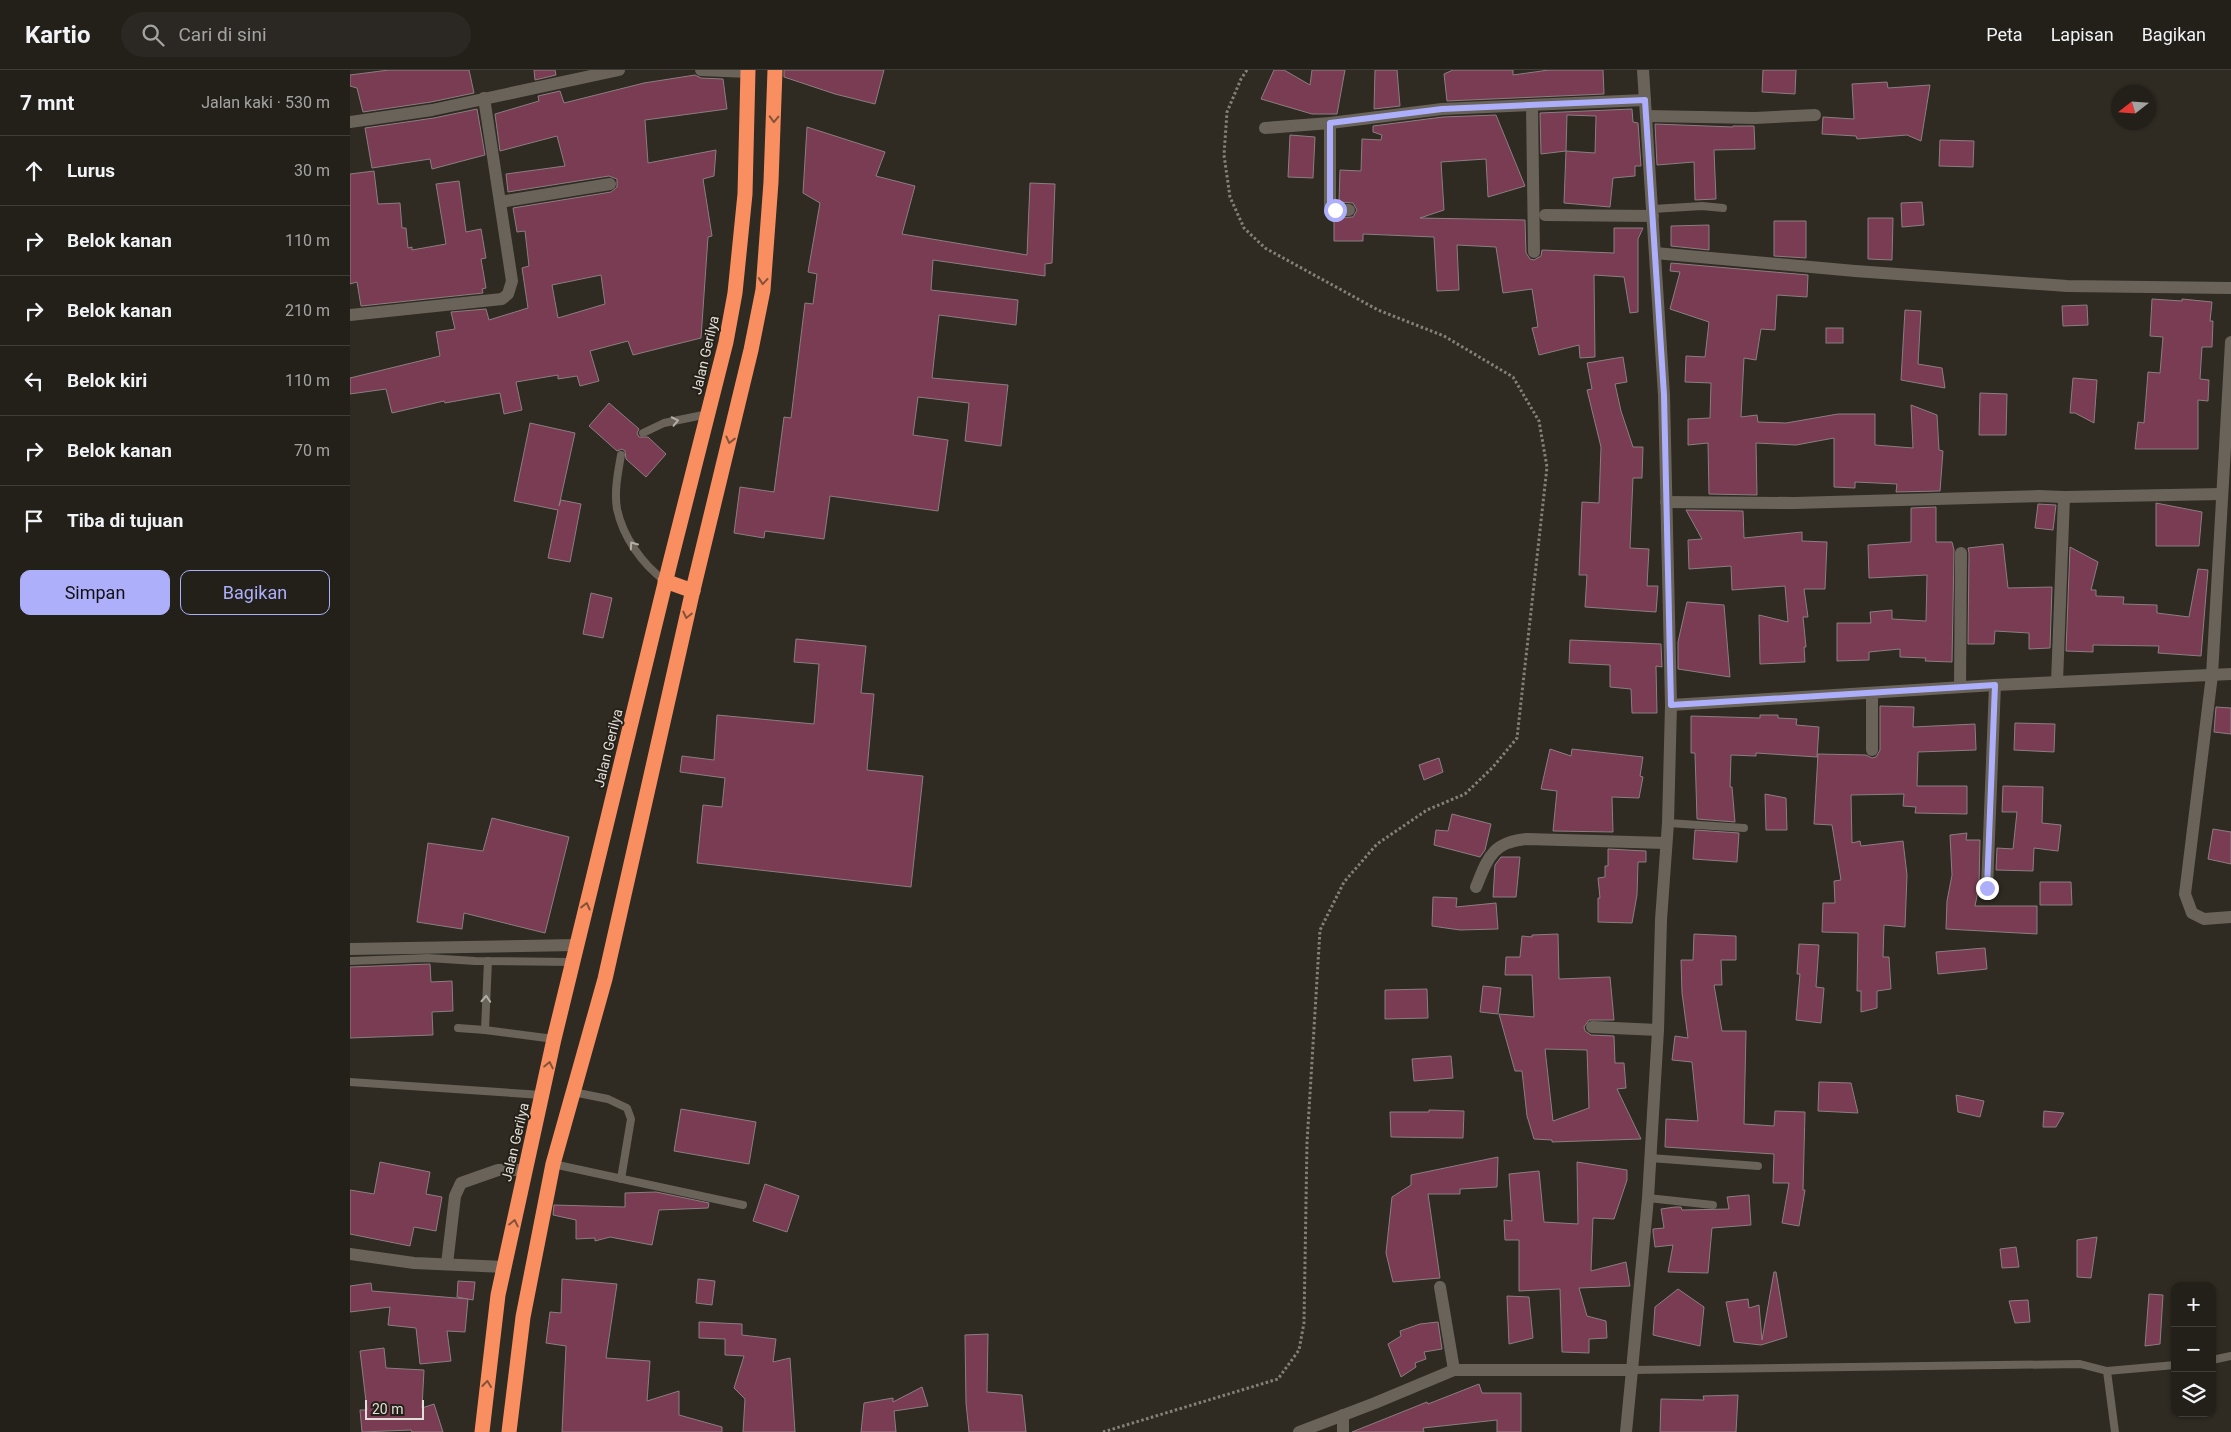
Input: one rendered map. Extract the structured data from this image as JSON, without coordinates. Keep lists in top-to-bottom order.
{
  "streets": {
    "highway": ["Jalan Gerilya"]
  },
  "scale_bar": "20 m",
  "north": "left",
  "page": {
    "header": "Kartio",
    "search": "Cari di sini",
    "nav": ["Peta", "Lapisan", "Bagikan"],
    "heading": ["7 mnt", "Jalan kaki · 530 m"],
    "list": [
      ["Lurus", "30 m"],
      ["Belok kanan", "110 m"],
      ["Belok kanan", "210 m"],
      ["Belok kiri", "110 m"],
      ["Belok kanan", "70 m"],
      "Tiba di tujuan"
    ],
    "buttons": ["Simpan", "Bagikan"],
    "map_buttons": ["+", "−"],
    "scale": "20 m"
  }
}
